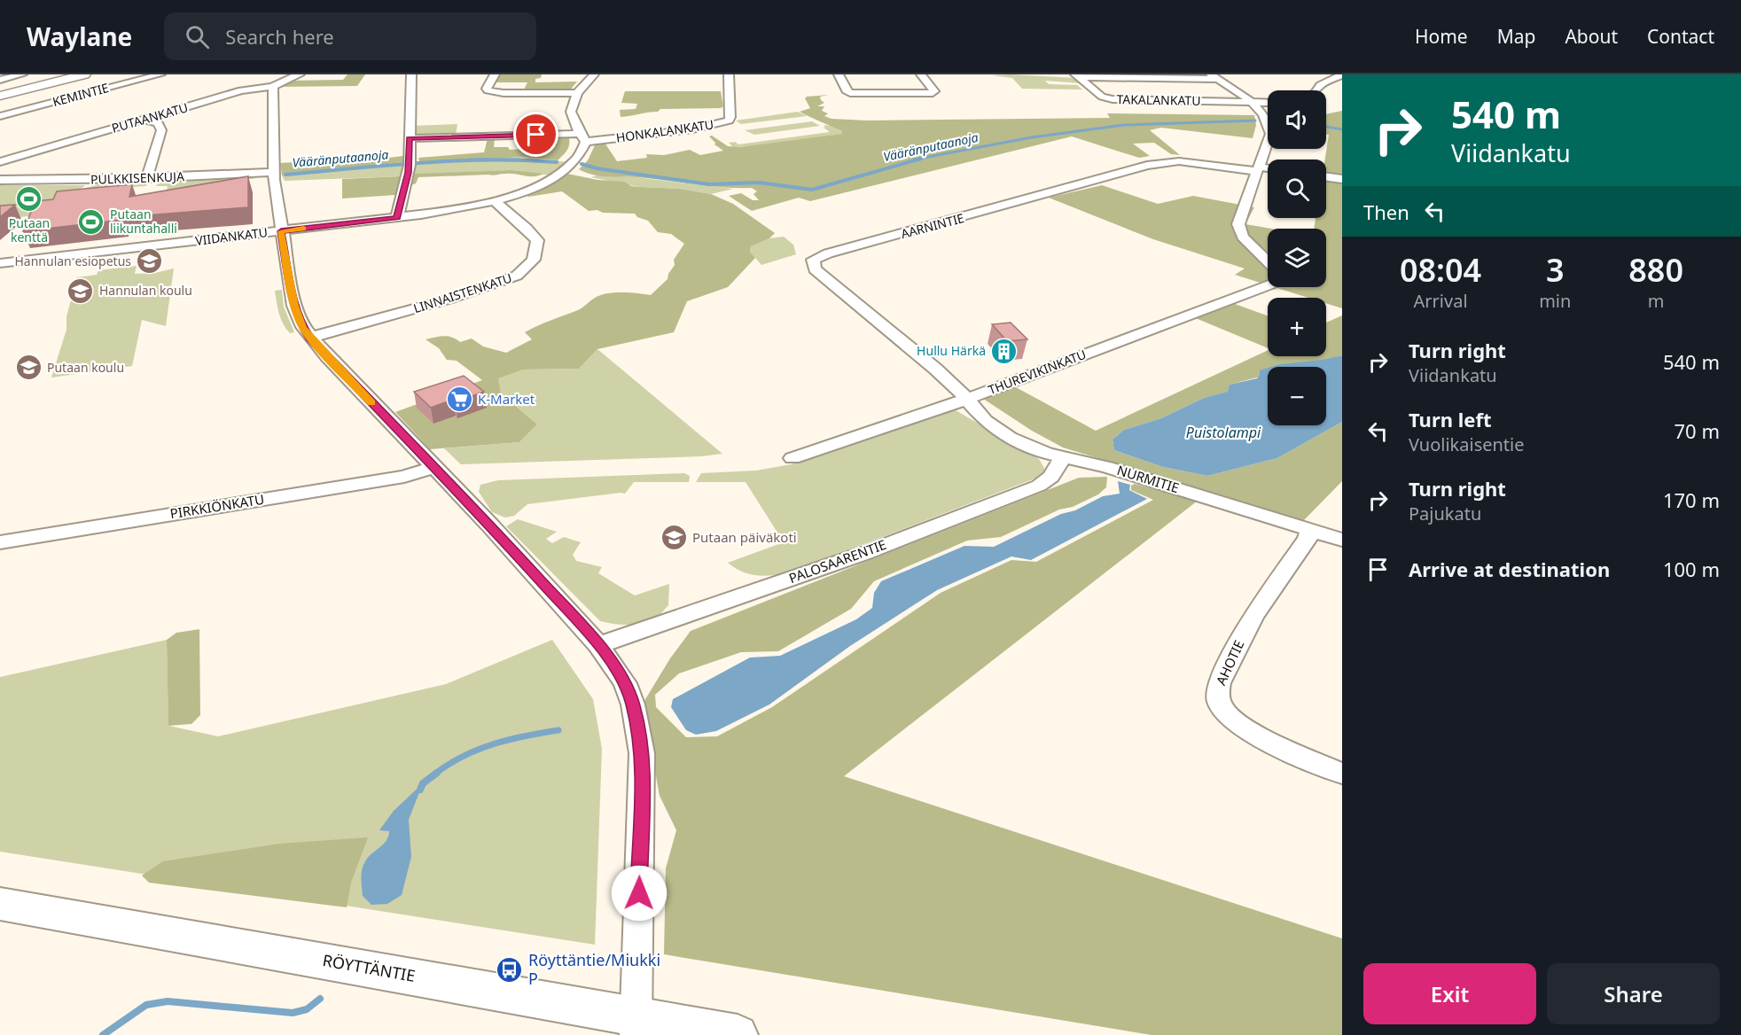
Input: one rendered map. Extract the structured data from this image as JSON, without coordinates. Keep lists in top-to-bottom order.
{
  "streets": {
    "street": [
      "KEMINTIE",
      "TAKALANKATU",
      "PUTAANKATU",
      "HONKALANKATU",
      "PULKKISENKUJA",
      "AARNINTIE",
      "VIIDANKATU",
      "LINNAISTENKATU",
      "THUREVIKINKATU",
      "NURMITIE",
      "PIRKKIÖNKATU",
      "PALOSAARENTIE",
      "AHOTIE",
      "RÖYTTÄNTIE"
    ]
  },
  "crossings": [
    ["HONKALANKATU", "VIIDANKATU"],
    ["AARNINTIE", "THUREVIKINKATU"],
    ["AARNINTIE", "NURMITIE"],
    ["VIIDANKATU", "LINNAISTENKATU"],
    ["THUREVIKINKATU", "NURMITIE"],
    ["NURMITIE", "PALOSAARENTIE"],
    ["NURMITIE", "AHOTIE"]
  ],
  "water": ["Vääränputaanoja", "Puistolampi"],
  "places": {
    "sports": ["Putaan kenttä", "Putaan liikuntahalli"],
    "school or university": [
      "Hannulan esiopetus",
      "Hannulan koulu",
      "Putaan koulu",
      "Putaan päiväkoti"
    ],
    "building": ["Hullu Härkä"],
    "supermarket": ["K-Market"],
    "bus stop": ["Röyttäntie/Miukki P"]
  },
  "page": {
    "header": "Waylane",
    "search": "Search here",
    "nav": [
      "Home",
      "Map",
      "About",
      "Contact"
    ],
    "turn": ["540 m", "Viidankatu"],
    "map_buttons": ["+", "−"],
    "then": "Then",
    "eta": [
      "08:04",
      "Arrival",
      "3",
      "min",
      "880",
      "m"
    ],
    "list": [
      {
        "name": "Turn right",
        "note": "Viidankatu",
        "value": "540 m"
      },
      {
        "name": "Turn left",
        "note": "Vuolikaisentie",
        "value": "70 m"
      },
      {
        "name": "Turn right",
        "note": "Pajukatu",
        "value": "170 m"
      },
      {
        "name": "Arrive at destination",
        "value": "100 m"
      }
    ],
    "buttons": ["Exit", "Share"]
  }
}
